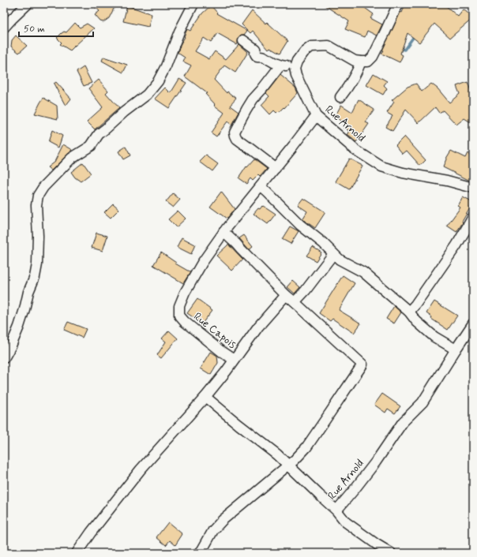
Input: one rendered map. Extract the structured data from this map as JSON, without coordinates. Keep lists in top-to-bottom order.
{
  "streets": {
    "street": ["Rue Arnold", "Rue Capois"]
  },
  "crossings": [
    ["Rue Arnold", "Rue Capois"]
  ],
  "scale_bar": "50 m"
}
